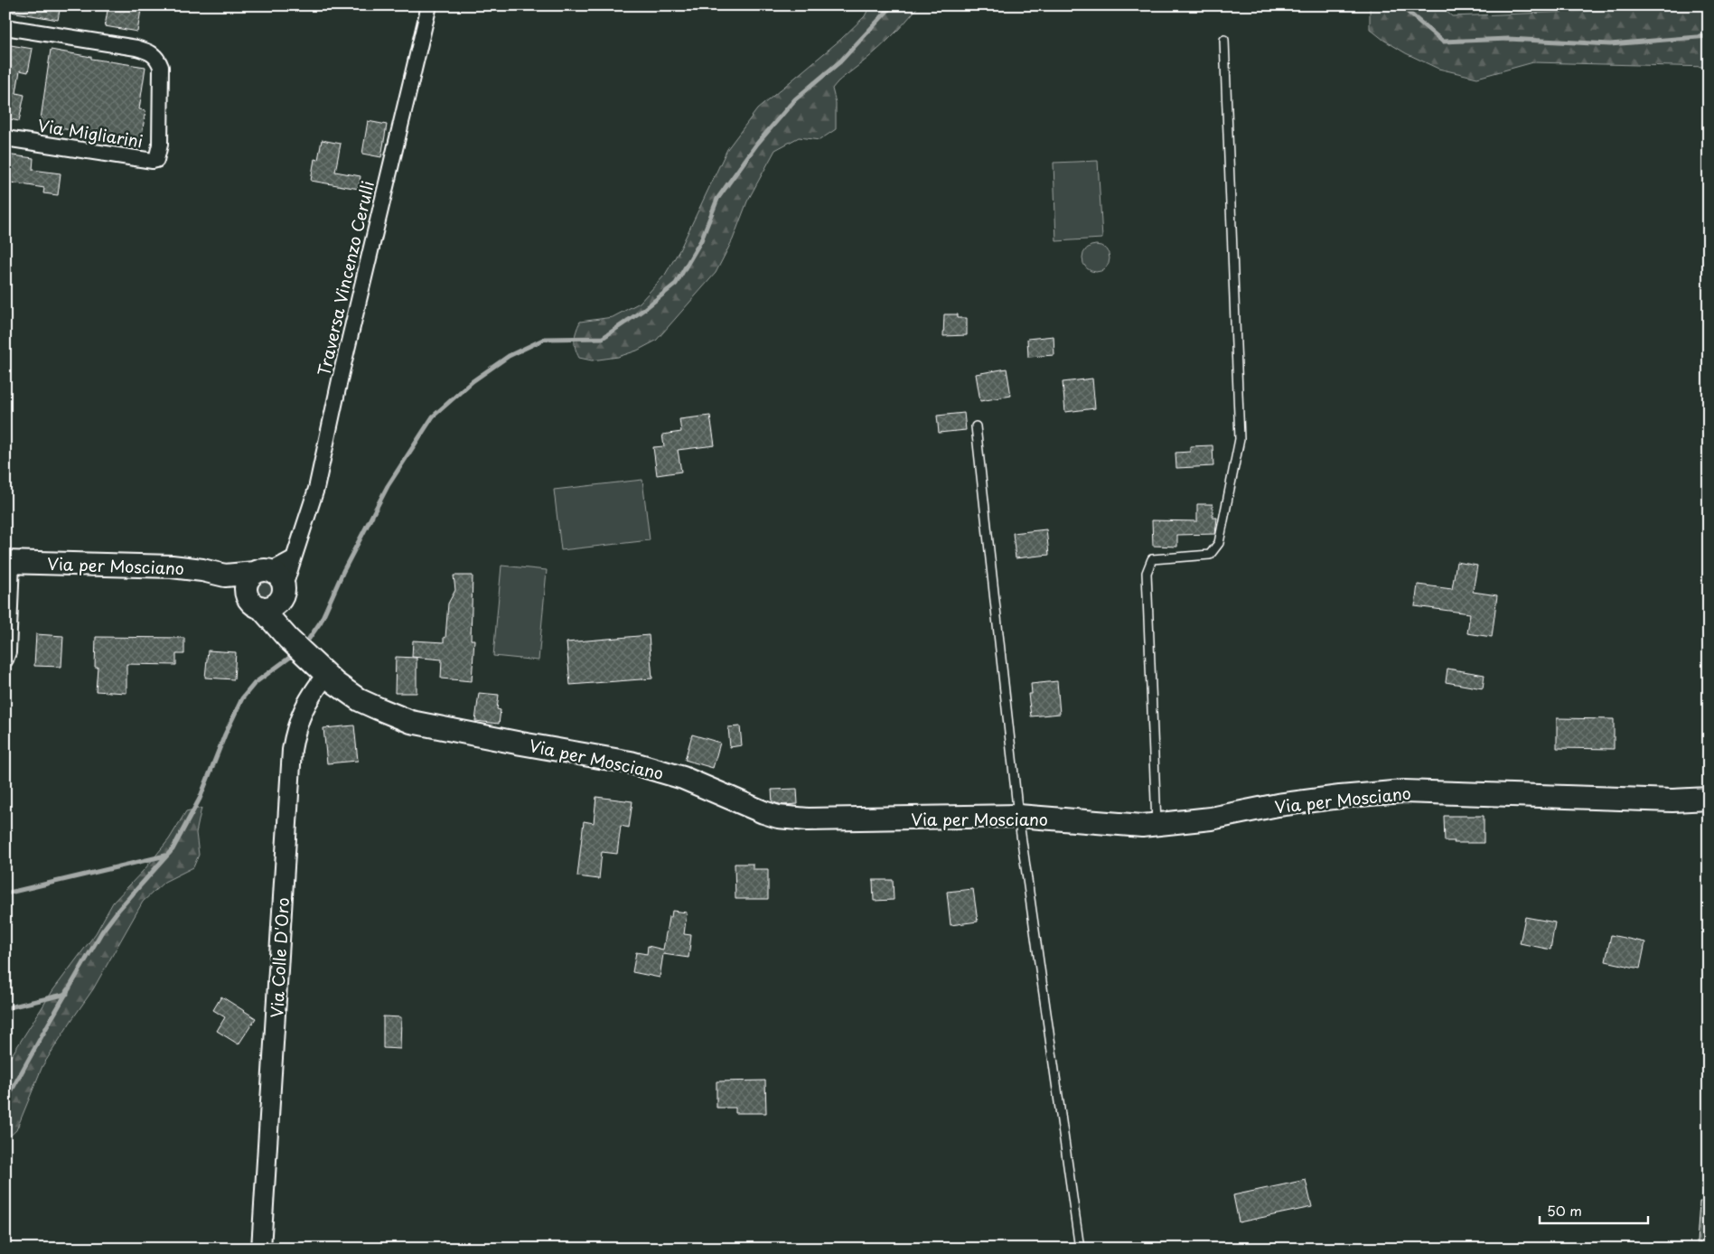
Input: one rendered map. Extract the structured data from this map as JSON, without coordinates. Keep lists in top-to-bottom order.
{
  "streets": {
    "main road": ["Via per Mosciano"],
    "street": ["Via Migliarini", "Traversa Vincenzo Cerulli", "Via Colle D'Oro"]
  },
  "crossings": [
    ["Traversa Vincenzo Cerulli", "Via per Mosciano"],
    ["Via per Mosciano", "Via Colle D'Oro"]
  ],
  "scale_bar": "50 m"
}
